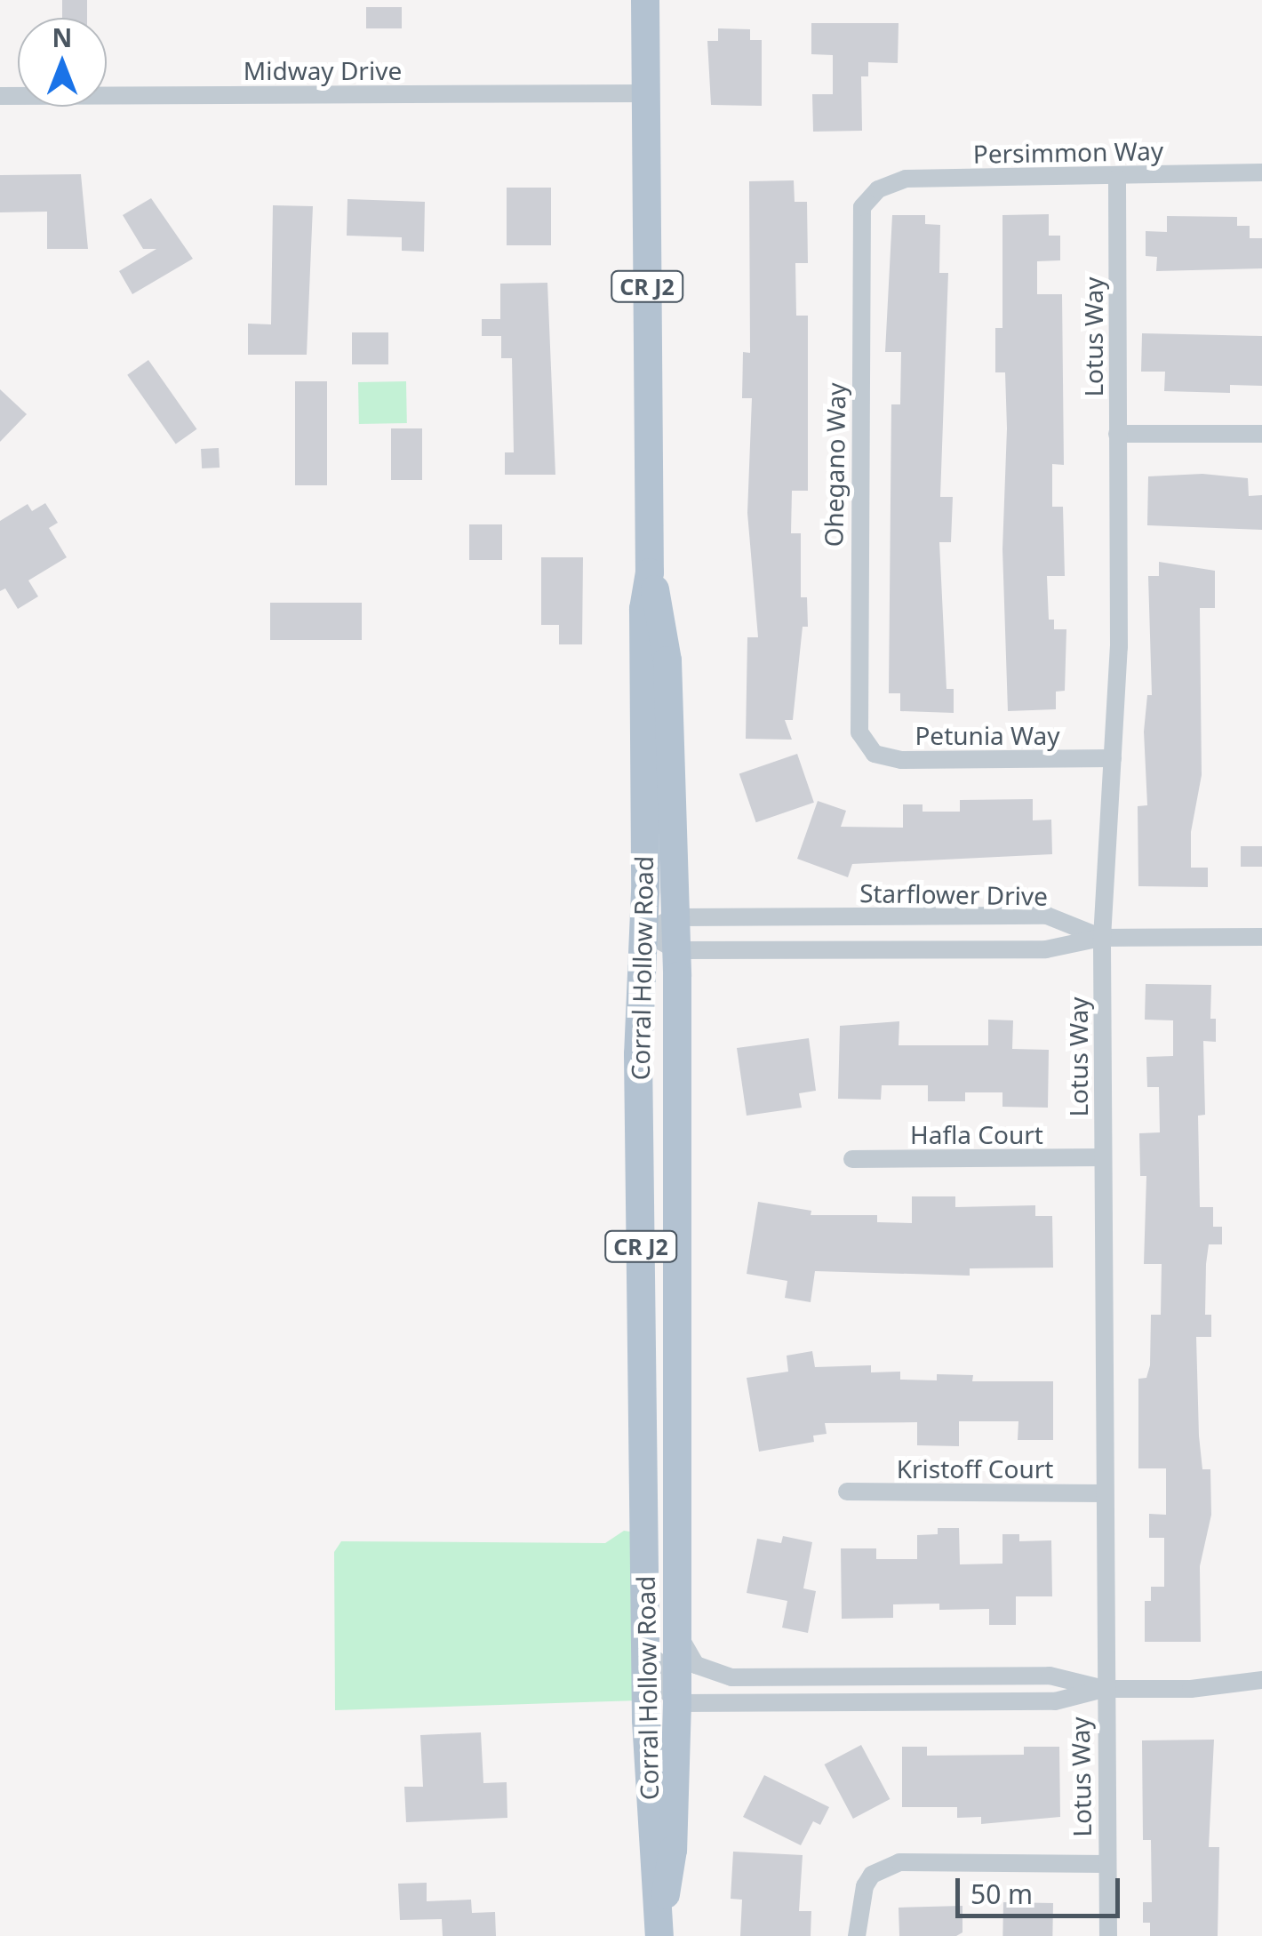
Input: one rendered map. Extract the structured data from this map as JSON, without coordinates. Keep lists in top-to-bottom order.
{
  "streets": {
    "main road": ["CR J2", "Corral Hollow Road"],
    "street": [
      "Midway Drive",
      "Persimmon Way",
      "Lotus Way",
      "Ohegano Way",
      "Petunia Way",
      "Starflower Drive",
      "Hafla Court",
      "Kristoff Court"
    ]
  },
  "crossings": [
    ["Midway Drive", "Corral Hollow Road"],
    ["Persimmon Way", "Lotus Way"],
    ["Persimmon Way", "Ohegano Way"],
    ["Lotus Way", "Petunia Way"],
    ["Lotus Way", "Starflower Drive"],
    ["Lotus Way", "Hafla Court"],
    ["Lotus Way", "Kristoff Court"],
    ["Ohegano Way", "Petunia Way"],
    ["Starflower Drive", "Corral Hollow Road"]
  ],
  "scale_bar": "50 m",
  "north": "top"
}
